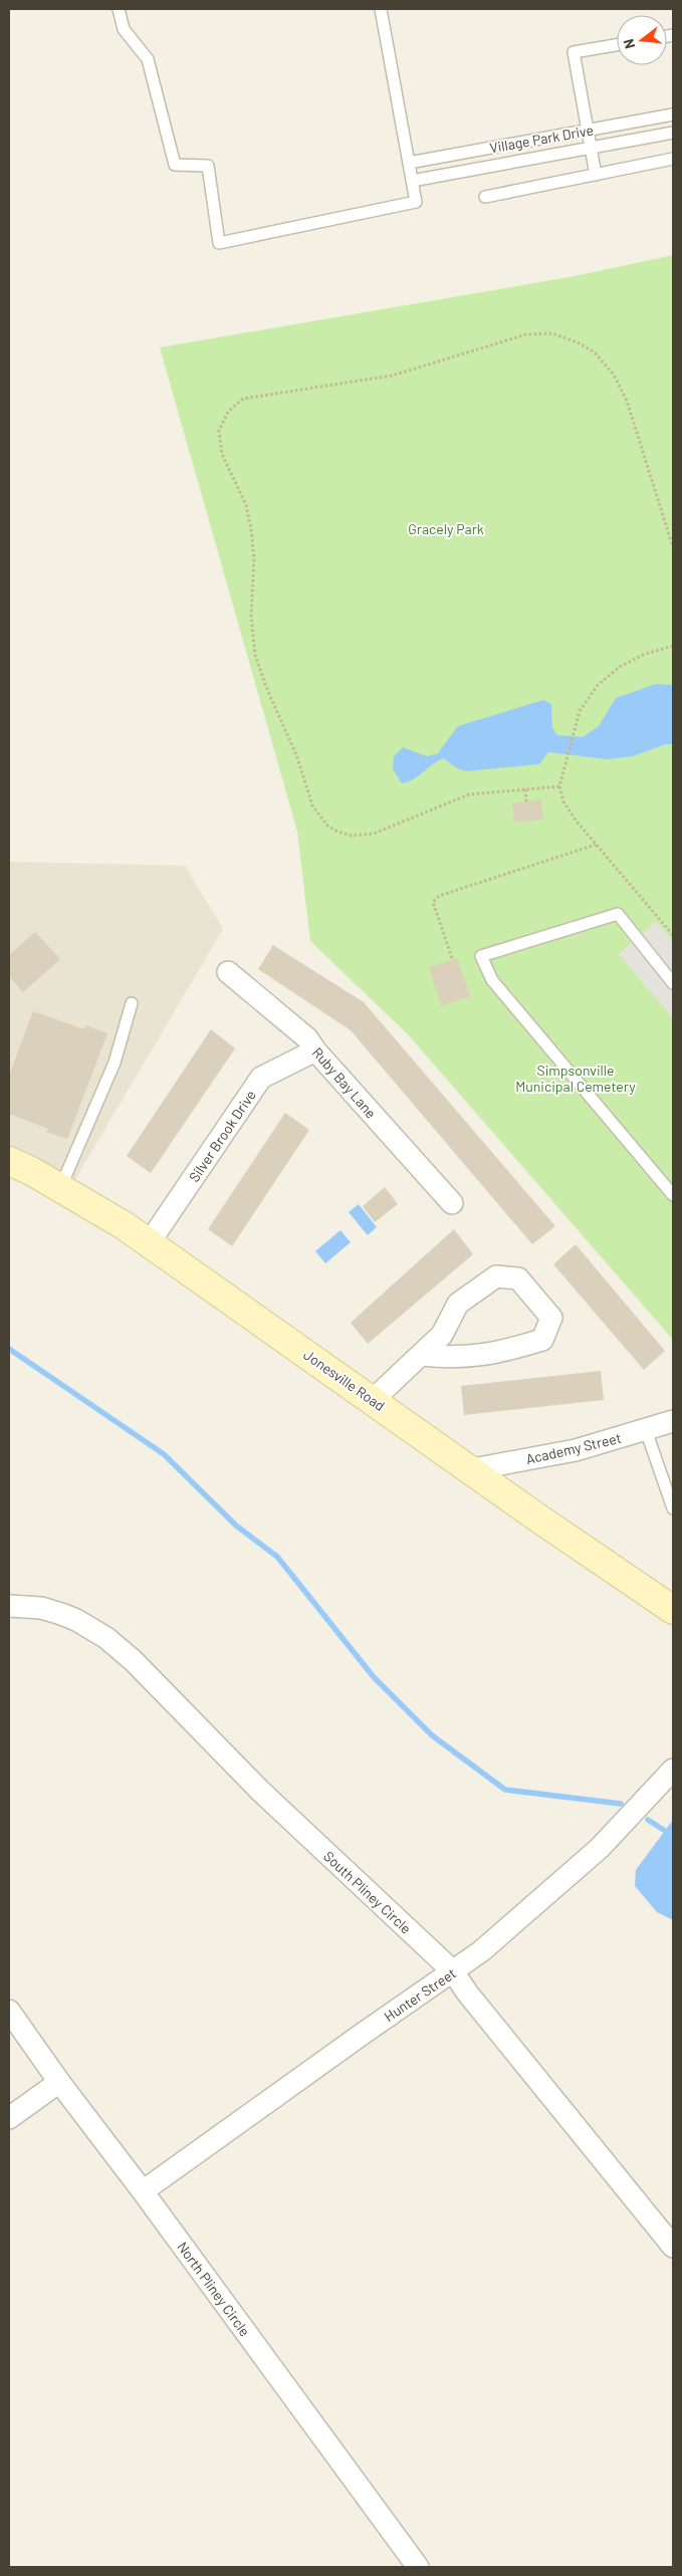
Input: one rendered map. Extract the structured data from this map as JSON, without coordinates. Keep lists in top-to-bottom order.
{
  "streets": {
    "street": [
      "Ruby Bay Lane",
      "Silver Brook Drive",
      "Jonesville Road",
      "Academy Street",
      "South Pliney Circle",
      "Hunter Street",
      "North Pliney Circle"
    ],
    "lane": ["Village Park Drive"]
  },
  "crossings": [
    ["Ruby Bay Lane", "Silver Brook Drive"],
    ["Silver Brook Drive", "Jonesville Road"],
    ["Jonesville Road", "Academy Street"],
    ["South Pliney Circle", "Hunter Street"],
    ["Hunter Street", "North Pliney Circle"]
  ],
  "parks": ["Gracely Park", "Simpsonville Municipal Cemetery"],
  "north": "left"
}
